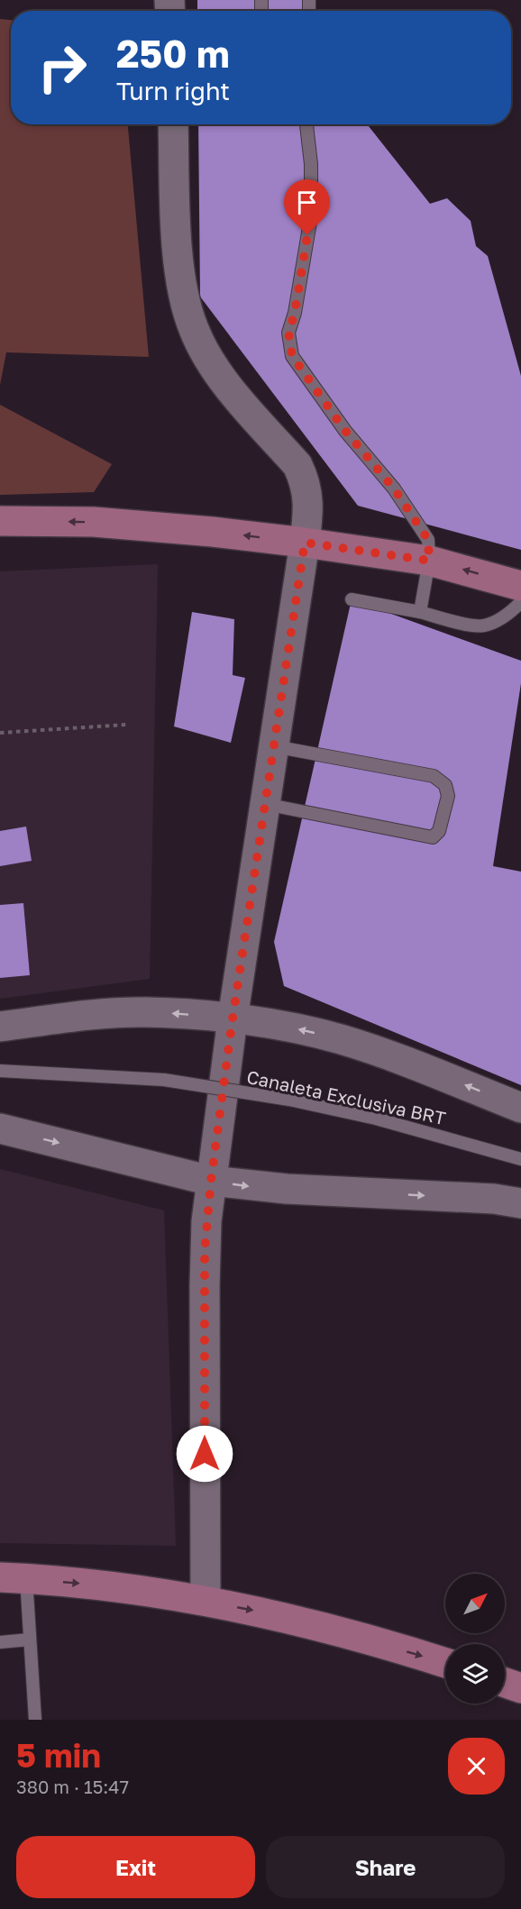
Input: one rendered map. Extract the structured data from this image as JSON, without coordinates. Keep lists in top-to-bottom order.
{
  "streets": {
    "lane": ["Canaleta Exclusiva BRT"]
  },
  "north": "top right",
  "page": {
    "turn": ["250 m", "Turn right"],
    "heading": ["5 min", "380 m · 15:47"],
    "buttons": ["Exit", "Share"]
  }
}
